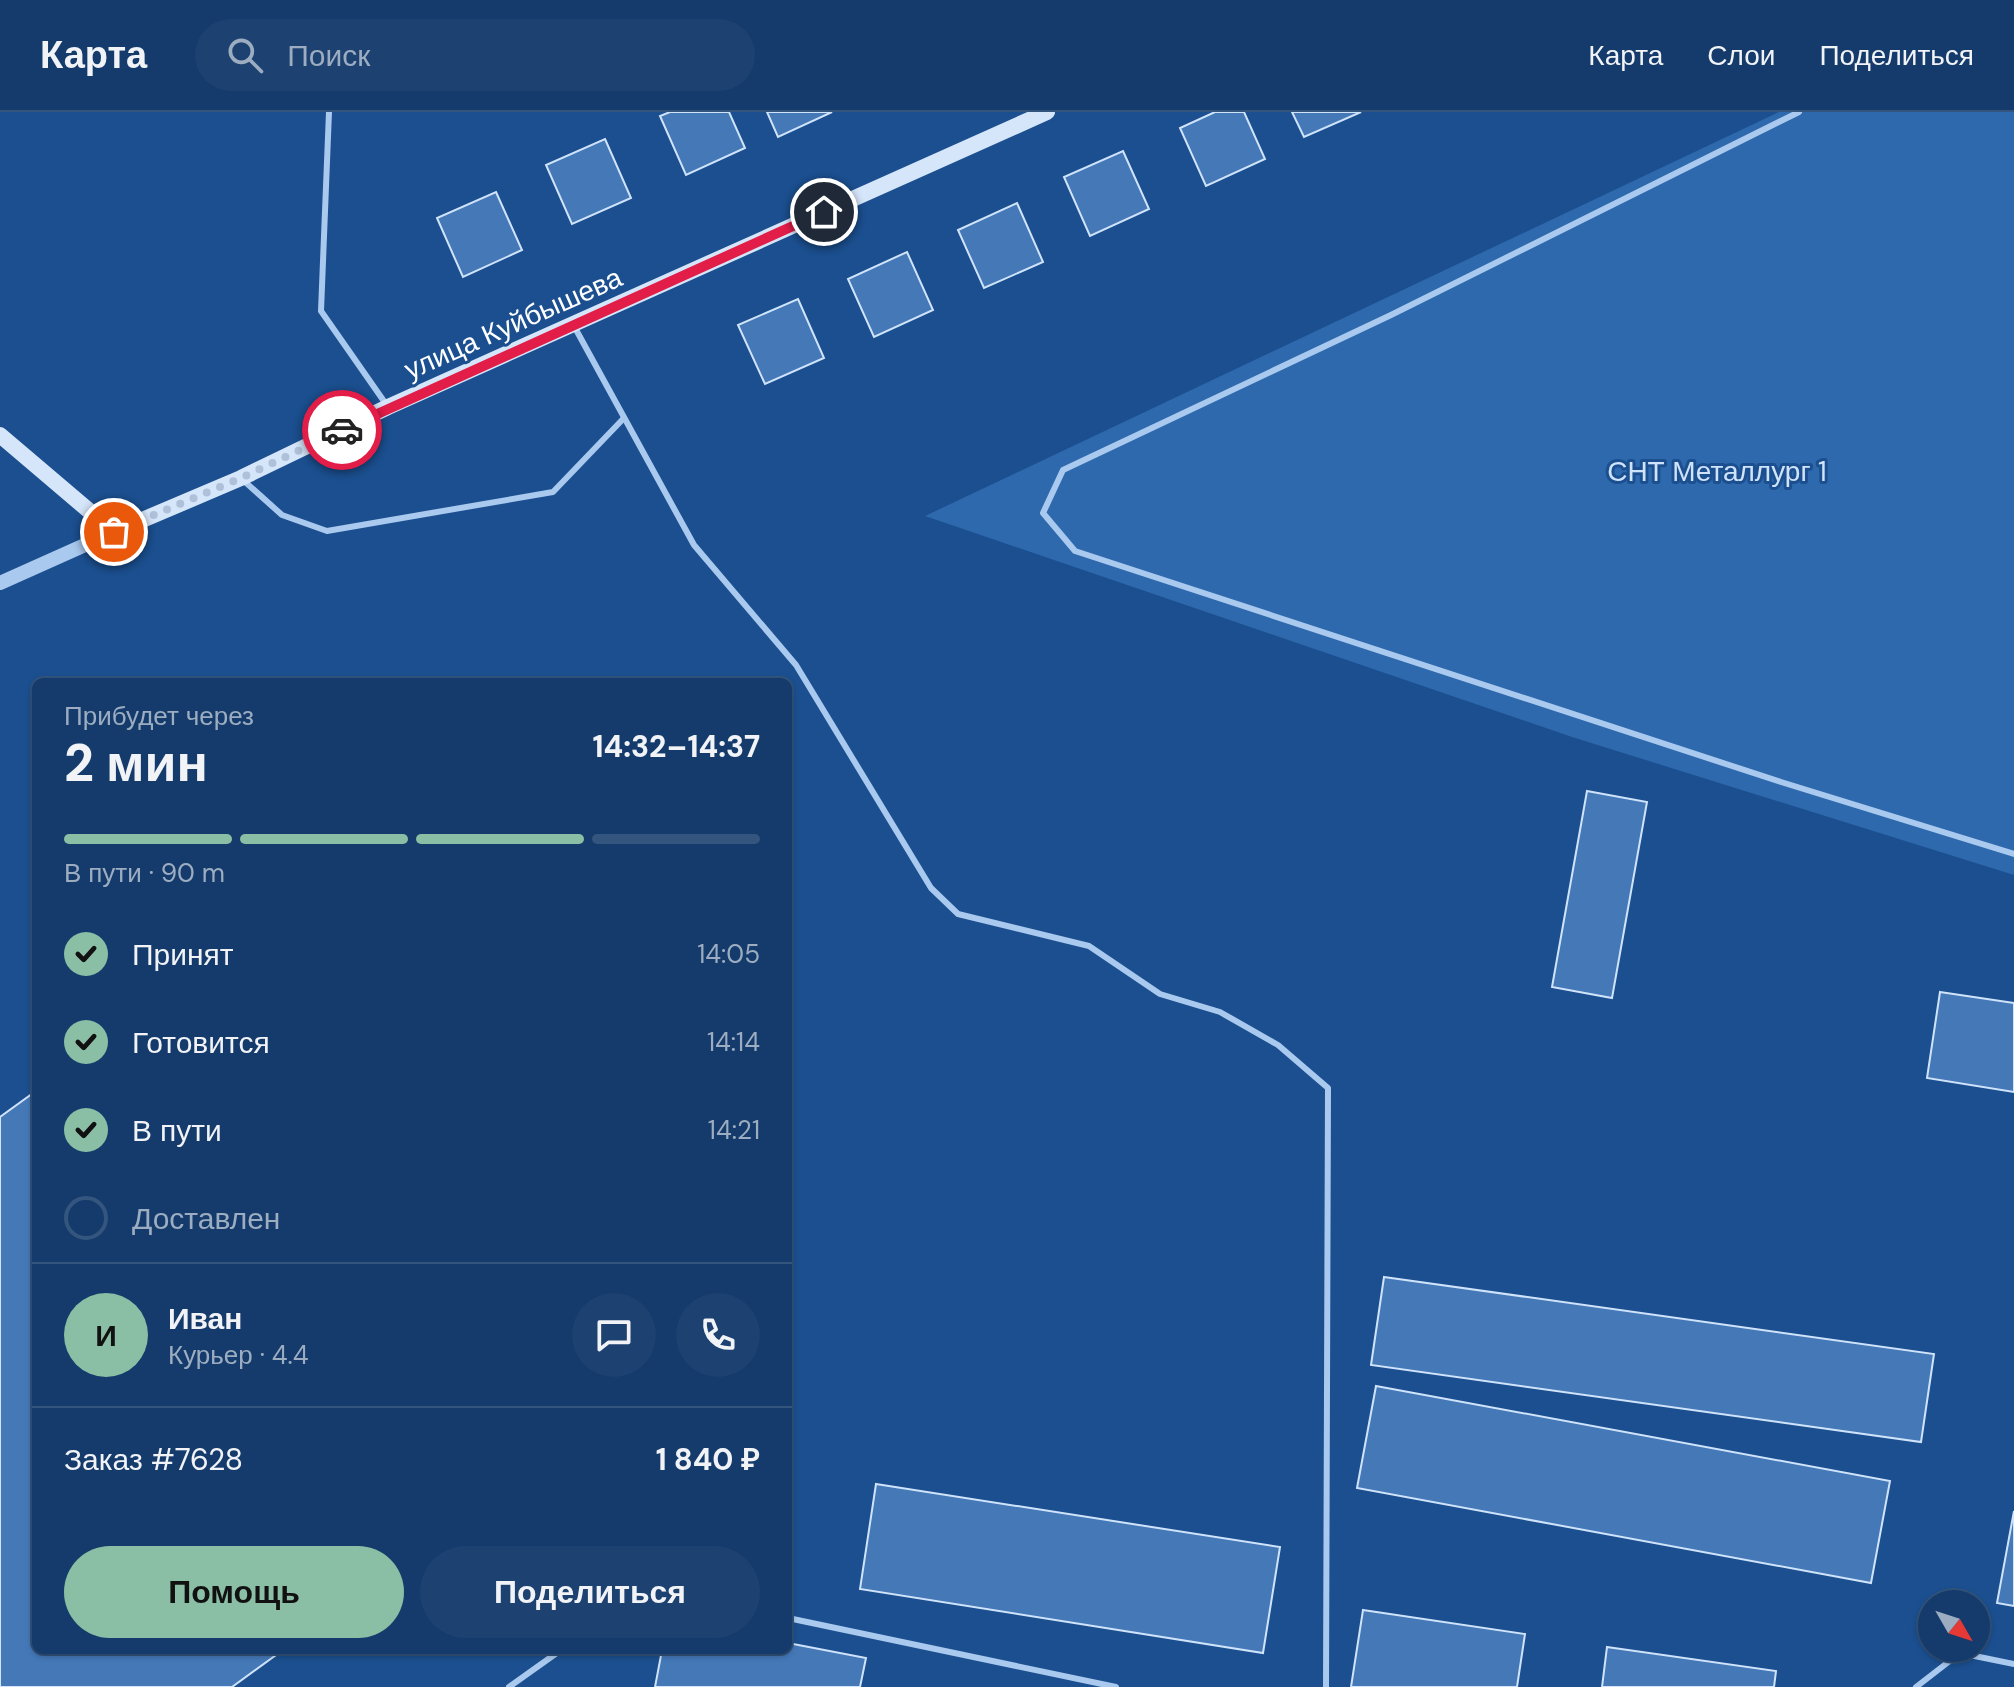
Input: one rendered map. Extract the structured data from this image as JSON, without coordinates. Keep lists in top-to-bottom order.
{
  "streets": {
    "main road": ["улица Куйбышева"]
  },
  "parks": ["СНТ Металлург 1"],
  "north": "bottom right",
  "page": {
    "header": "Карта",
    "search": "Поиск",
    "nav": ["Карта", "Слои", "Поделиться"],
    "heading": ["2 мин", "Прибудет через", "14:32–14:37"],
    "panel": [
      "Иван",
      "Курьер · 4.4",
      "Заказ #7628",
      "1 840 ₽"
    ],
    "bar": "В пути · 90 m",
    "list": [
      ["Принят", "14:05"],
      ["Готовится", "14:14"],
      ["В пути", "14:21"],
      "Доставлен"
    ],
    "round": "И",
    "buttons": ["Помощь", "Поделиться"]
  }
}
